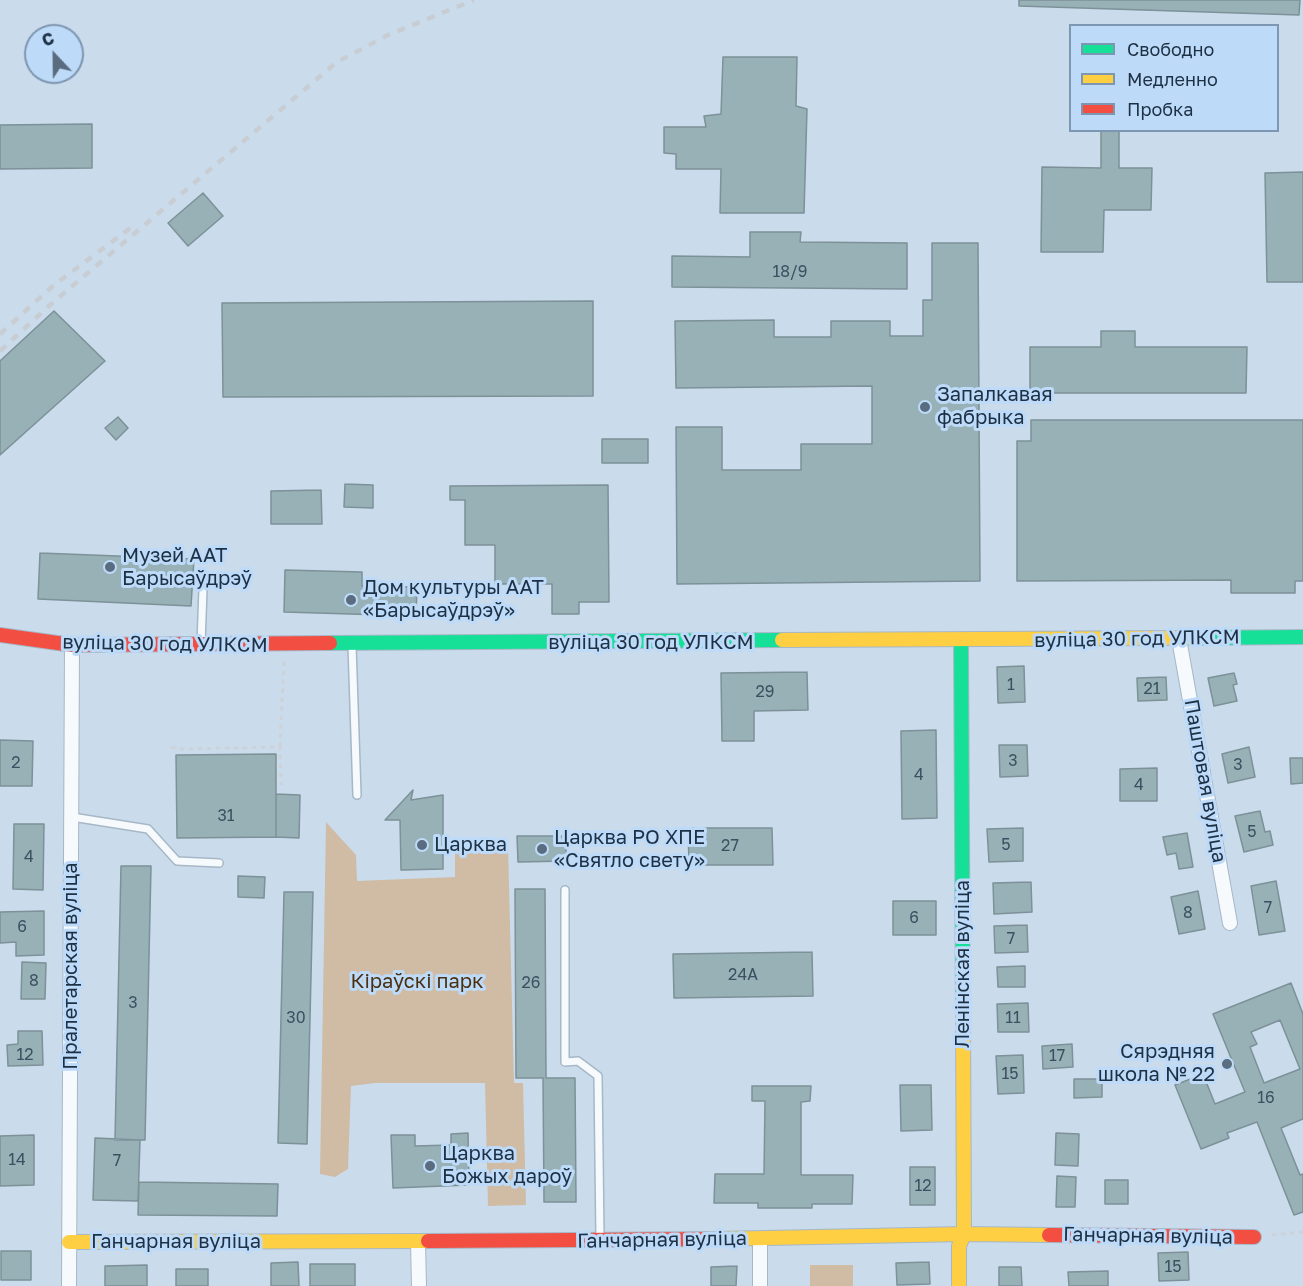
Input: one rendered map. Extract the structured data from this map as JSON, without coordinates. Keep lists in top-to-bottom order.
{
  "streets": {
    "street": [
      "вуліца 30 год УЛКСМ",
      "Паштовая вуліца",
      "Ленінская вуліца",
      "Пралетарская вуліца",
      "Ганчарная вуліца"
    ]
  },
  "crossings": [
    ["вуліца 30 год УЛКСМ", "Паштовая вуліца"],
    ["вуліца 30 год УЛКСМ", "Ленінская вуліца"],
    ["вуліца 30 год УЛКСМ", "Пралетарская вуліца"],
    ["Ленінская вуліца", "Ганчарная вуліца"],
    ["Пралетарская вуліца", "Ганчарная вуліца"]
  ],
  "parks": ["Кіраўскі парк"],
  "places": [
    "Запалкавая фабрыка",
    "Музей ААТ Барысаўдрэў",
    "Дом культуры ААТ «Барысаўдрэў»",
    "Царква",
    "Царква РО ХПЕ «Святло свету»",
    "Сярэдняя школа № 22",
    "Царква Божых дароў"
  ],
  "house_numbers": [
    "18/9",
    "1",
    "21",
    "29",
    "3",
    "2",
    "3",
    "4",
    "4",
    "31",
    "5",
    "5",
    "27",
    "4",
    "7",
    "8",
    "6",
    "6",
    "7",
    "24А",
    "8",
    "26",
    "3",
    "30",
    "11",
    "12",
    "17",
    "15",
    "16",
    "14",
    "7",
    "12",
    "15"
  ],
  "legend": ["Свободно", "Медленно", "Пробка"],
  "north": "top"
}
